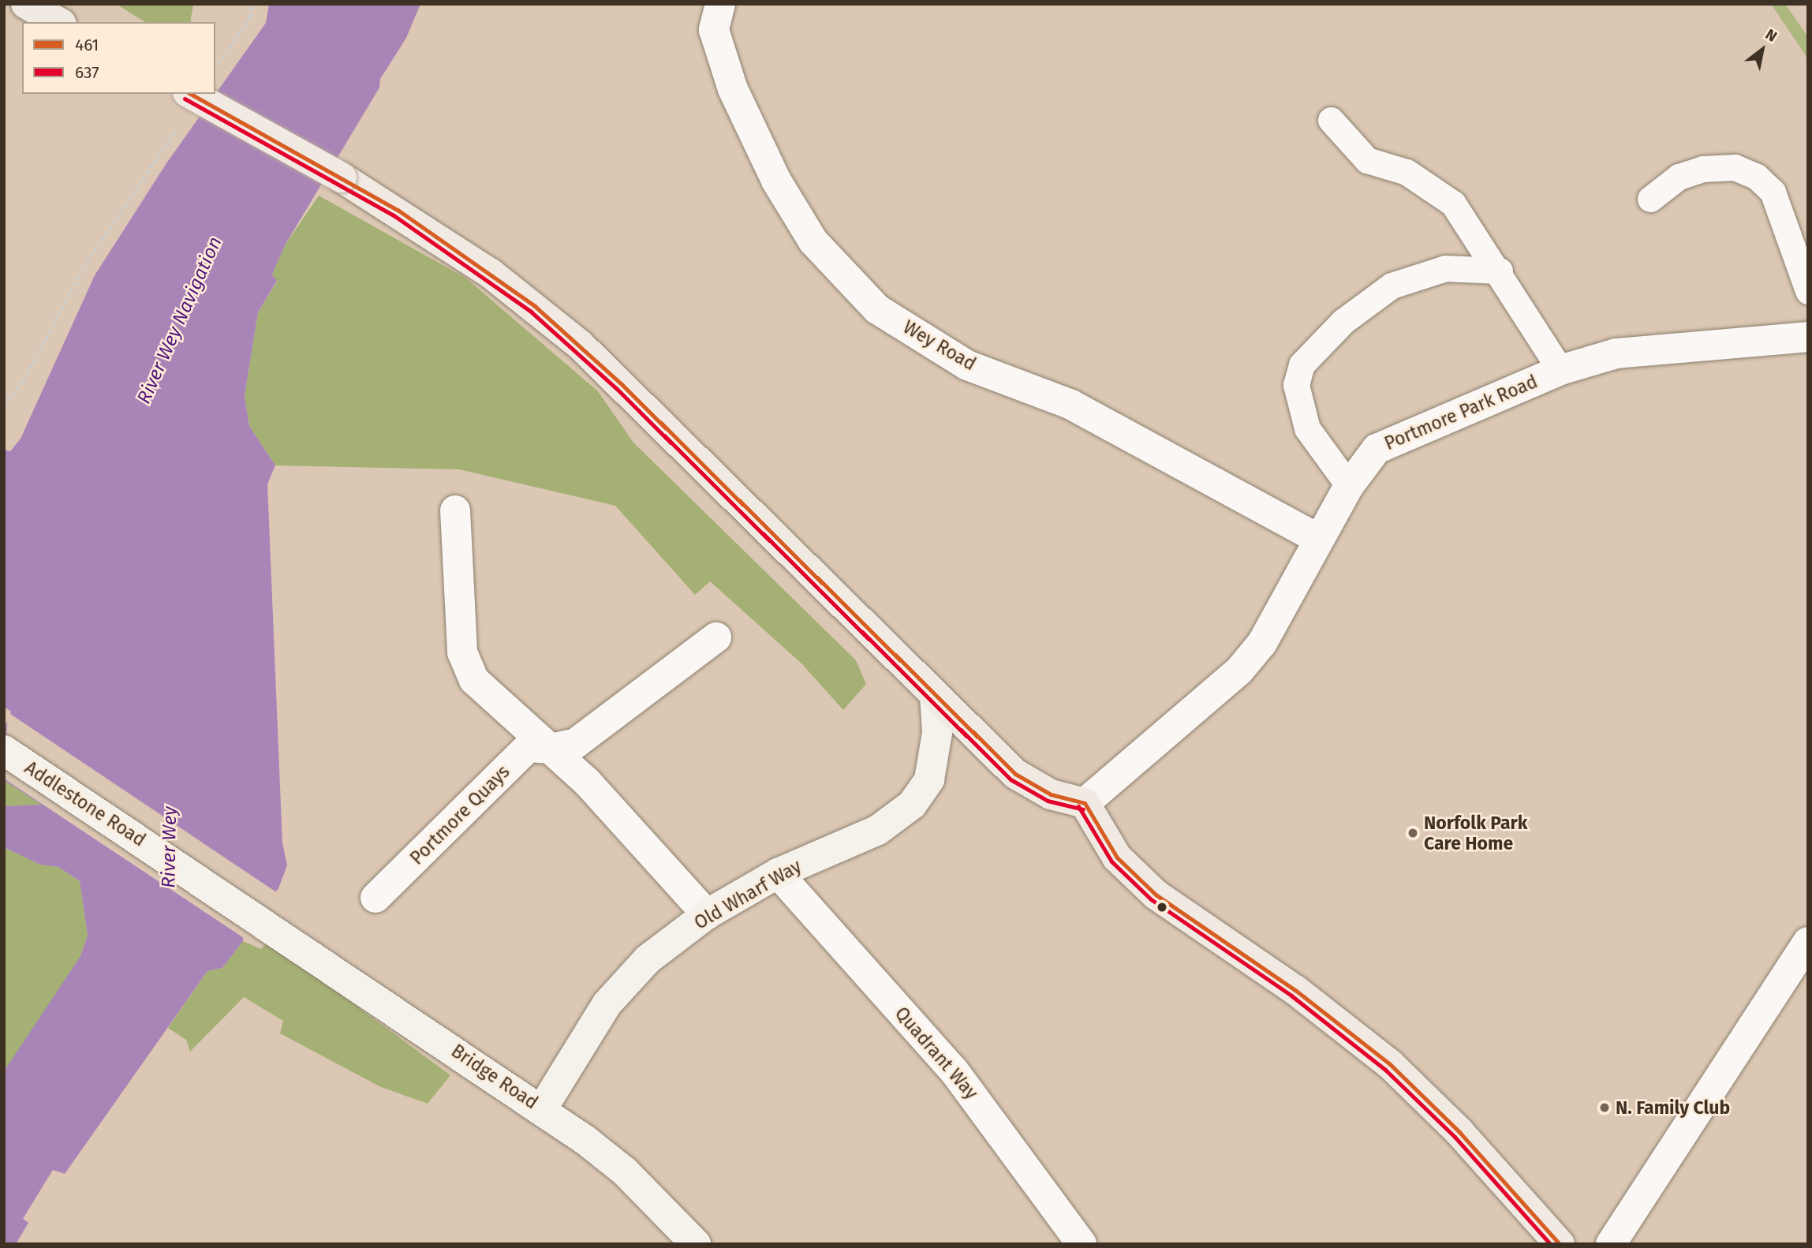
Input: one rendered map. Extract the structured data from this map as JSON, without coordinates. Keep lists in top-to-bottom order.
{
  "streets": {
    "street": [
      "Wey Road",
      "Portmore Park Road",
      "Addlestone Road",
      "Portmore Quays",
      "Old Wharf Way",
      "Quadrant Way",
      "Bridge Road"
    ]
  },
  "crossings": [
    ["Wey Road", "Portmore Park Road"],
    ["Addlestone Road", "Bridge Road"],
    ["Old Wharf Way", "Quadrant Way"],
    ["Old Wharf Way", "Bridge Road"]
  ],
  "water": ["River Wey Navigation", "River Wey"],
  "places": ["Norfolk Park Care Home", "N. Family Club"],
  "lines": ["transit line 461", "transit line 637"],
  "legend": ["461", "637"],
  "north": "top right"
}
